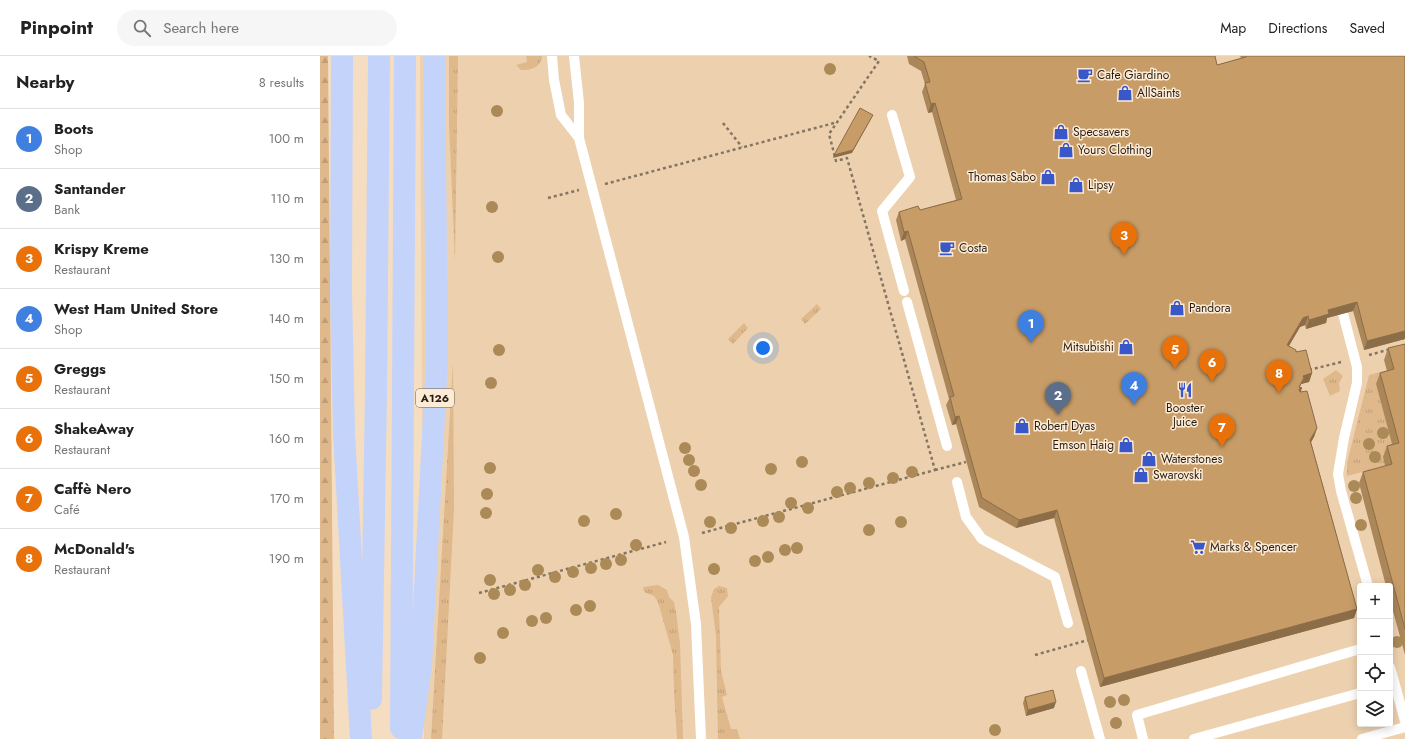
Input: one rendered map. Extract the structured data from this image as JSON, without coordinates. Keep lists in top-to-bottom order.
{
  "streets": {
    "main road": ["A126"]
  },
  "places": {
    "cafe": ["Cafe Giardino", "Costa"],
    "shop": [
      "AllSaints",
      "Specsavers",
      "Yours Clothing",
      "Thomas Sabo",
      "Lipsy",
      "Pandora",
      "Mitsubishi",
      "Robert Dyas",
      "Emson Haig",
      "Waterstones",
      "Swarovski"
    ],
    "restaurant": ["Booster Juice"],
    "supermarket": ["Marks & Spencer"]
  },
  "page": {
    "header": "Pinpoint",
    "search": "Search here",
    "nav": ["Map", "Directions", "Saved"],
    "heading": ["Nearby", "8 results"],
    "list": [
      {
        "mark": "1",
        "name": "Boots",
        "note": "Shop",
        "value": "100 m"
      },
      {
        "mark": "2",
        "name": "Santander",
        "note": "Bank",
        "value": "110 m"
      },
      {
        "mark": "3",
        "name": "Krispy Kreme",
        "note": "Restaurant",
        "value": "130 m"
      },
      {
        "mark": "4",
        "name": "West Ham United Store",
        "note": "Shop",
        "value": "140 m"
      },
      {
        "mark": "5",
        "name": "Greggs",
        "note": "Restaurant",
        "value": "150 m"
      },
      {
        "mark": "6",
        "name": "ShakeAway",
        "note": "Restaurant",
        "value": "160 m"
      },
      {
        "mark": "7",
        "name": "Caffè Nero",
        "note": "Café",
        "value": "170 m"
      },
      {
        "mark": "8",
        "name": "McDonald's",
        "note": "Restaurant",
        "value": "190 m"
      }
    ],
    "pins": [
      "3",
      "1",
      "5",
      "6",
      "8",
      "4",
      "2",
      "7"
    ],
    "map_buttons": ["+", "−"]
  }
}
